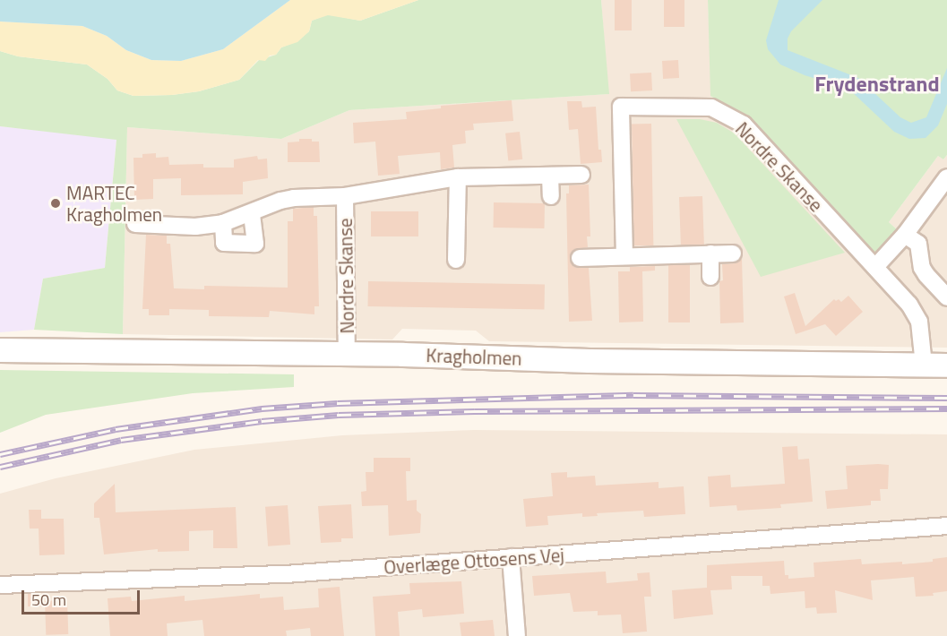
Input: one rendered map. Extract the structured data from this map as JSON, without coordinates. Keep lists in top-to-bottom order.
{
  "streets": {
    "street": ["Nordre Skanse", "Kragholmen", "Overlæge Ottosens Vej"]
  },
  "crossings": [
    ["Nordre Skanse", "Kragholmen"]
  ],
  "districts": ["Frydenstrand"],
  "places": ["MARTEC Kragholmen"],
  "scale_bar": "50 m"
}
